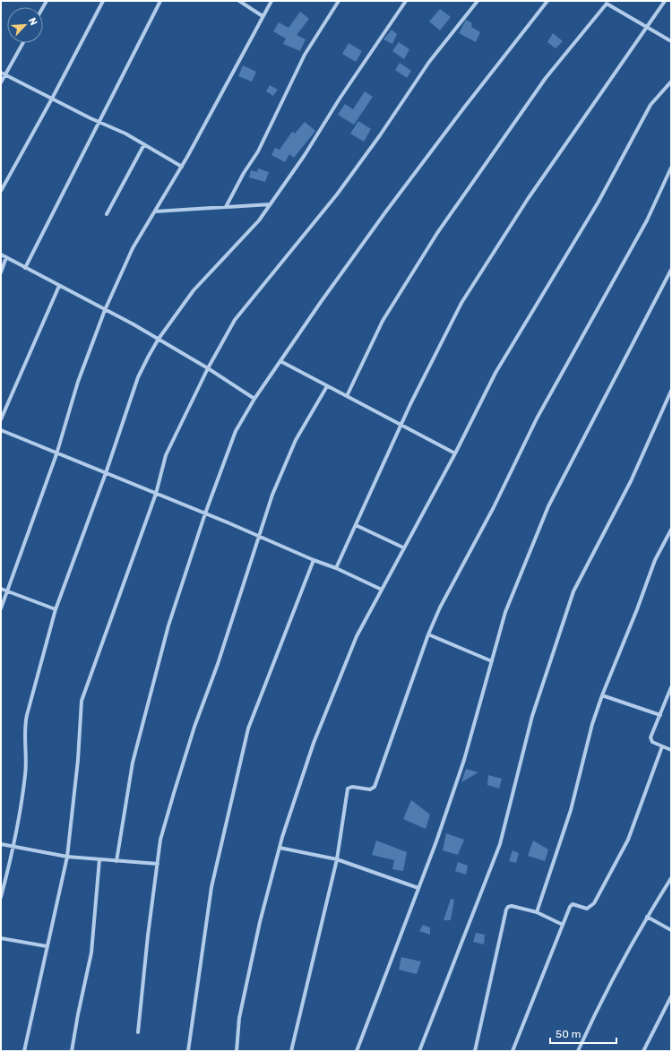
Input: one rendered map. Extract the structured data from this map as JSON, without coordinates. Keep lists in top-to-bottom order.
{
  "scale_bar": "50 m",
  "north": "top right"
}
